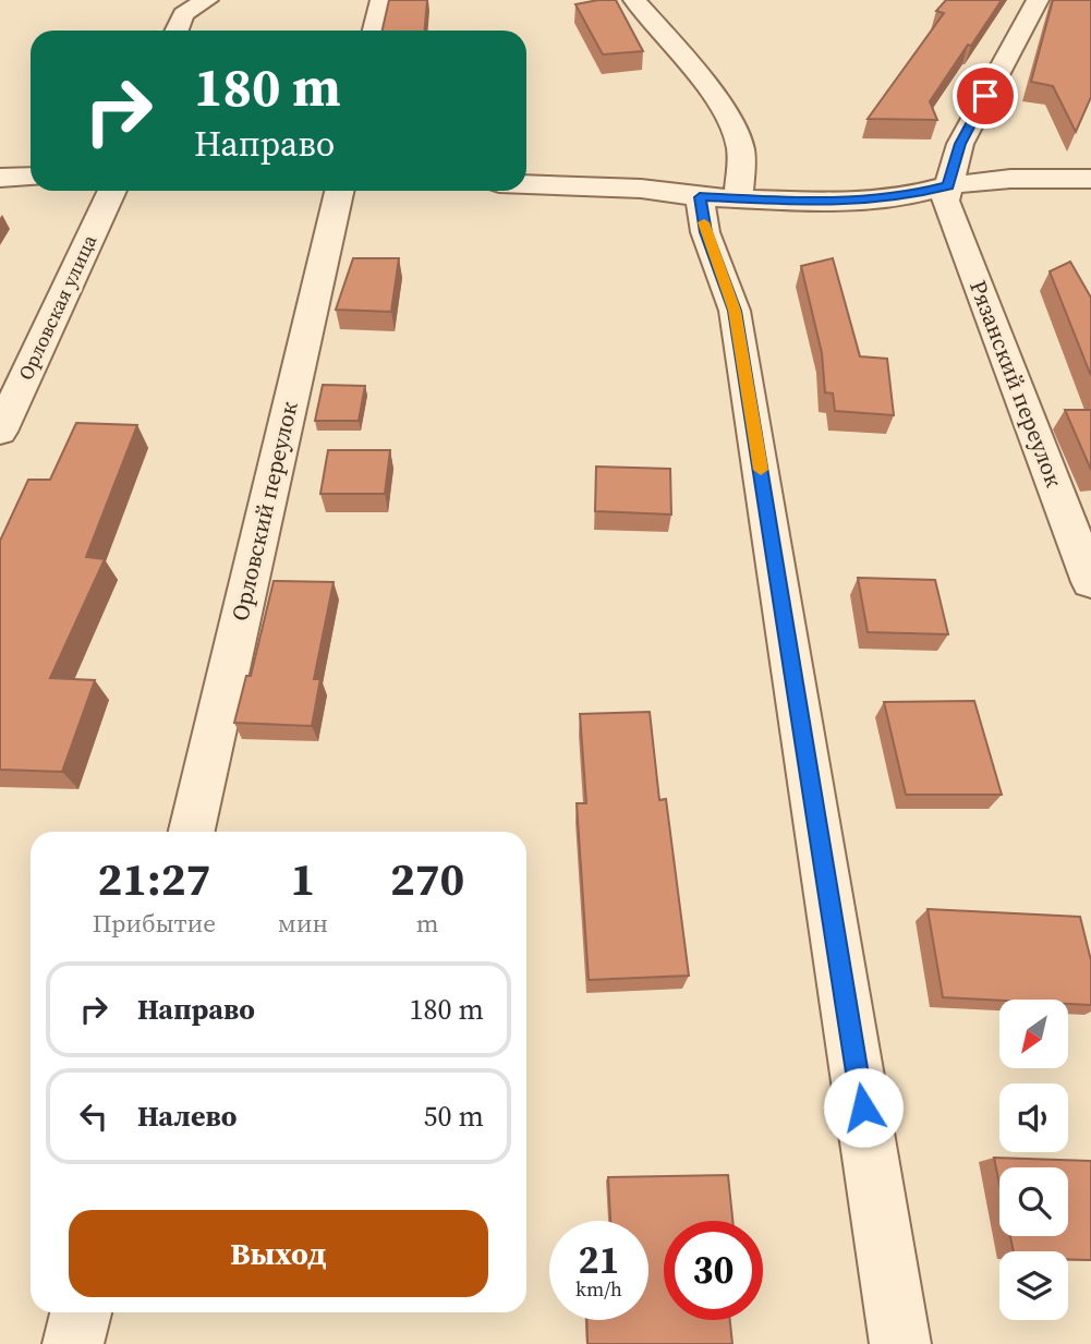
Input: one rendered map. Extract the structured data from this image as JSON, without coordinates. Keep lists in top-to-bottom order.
{
  "streets": {
    "street": ["Орловская улица", "Рязанский переулок", "Орловский переулок"]
  },
  "north": "bottom left",
  "page": {
    "turn": ["180 m", "Направо"],
    "eta": [
      "21:27",
      "Прибытие",
      "1",
      "мин",
      "270",
      "m"
    ],
    "list": [
      {
        "name": "Направо",
        "value": "180 m"
      },
      {
        "name": "Налево",
        "value": "50 m"
      }
    ],
    "buttons": "Выход",
    "speed": "21 km/h",
    "limit": "30"
  }
}
